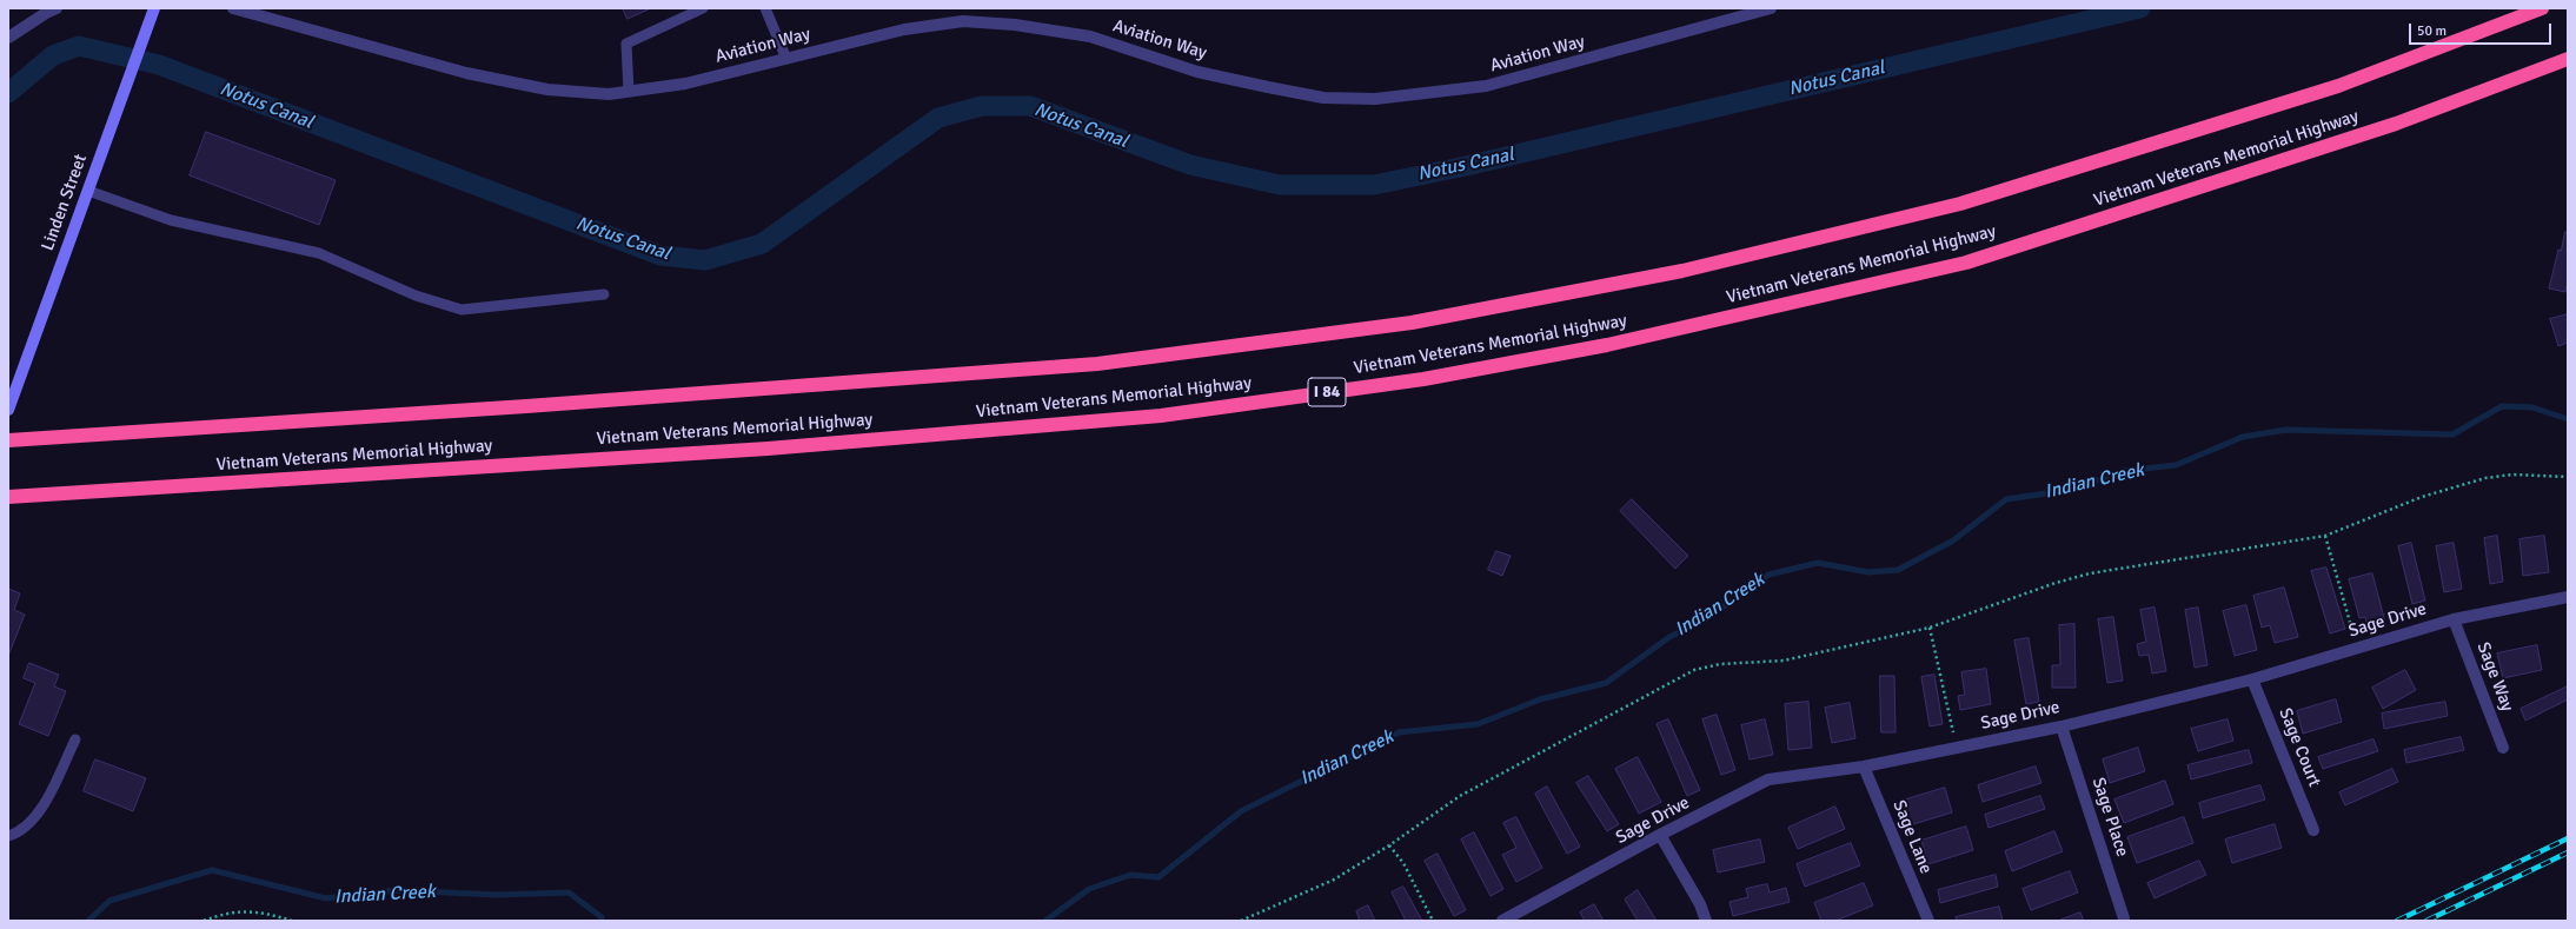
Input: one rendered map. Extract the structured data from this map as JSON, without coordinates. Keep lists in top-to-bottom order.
{
  "streets": {
    "highway": ["Vietnam Veterans Memorial Highway", "I 84"],
    "main road": ["Linden Street"],
    "street": [
      "Aviation Way",
      "Sage Drive",
      "Sage Way",
      "Sage Court",
      "Sage Place",
      "Sage Lane"
    ]
  },
  "crossings": [
    ["Sage Drive", "Sage Way"],
    ["Sage Drive", "Sage Court"],
    ["Sage Drive", "Sage Place"],
    ["Sage Drive", "Sage Lane"]
  ],
  "water": ["Notus Canal", "Indian Creek"],
  "scale_bar": "50 m"
}
